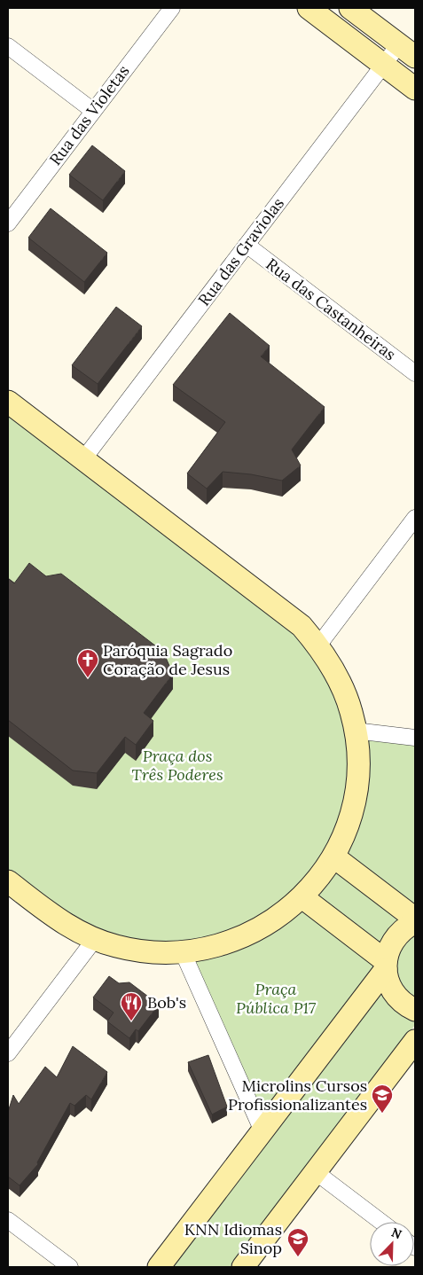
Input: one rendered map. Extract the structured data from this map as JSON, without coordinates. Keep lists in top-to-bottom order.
{
  "streets": {
    "street": ["Rua das Violetas", "Rua das Graviolas", "Rua das Castanheiras"]
  },
  "crossings": [
    ["Rua das Graviolas", "Rua das Castanheiras"]
  ],
  "parks": ["Praça dos Três Poderes", "Praça Pública P17"],
  "places": {
    "church": ["Paróquia Sagrado Coração de Jesus"],
    "restaurant": ["Bob's"],
    "school or university": ["Microlins Cursos Profissionalizantes", "KNN Idiomas Sinop"]
  },
  "north": "top right"
}
